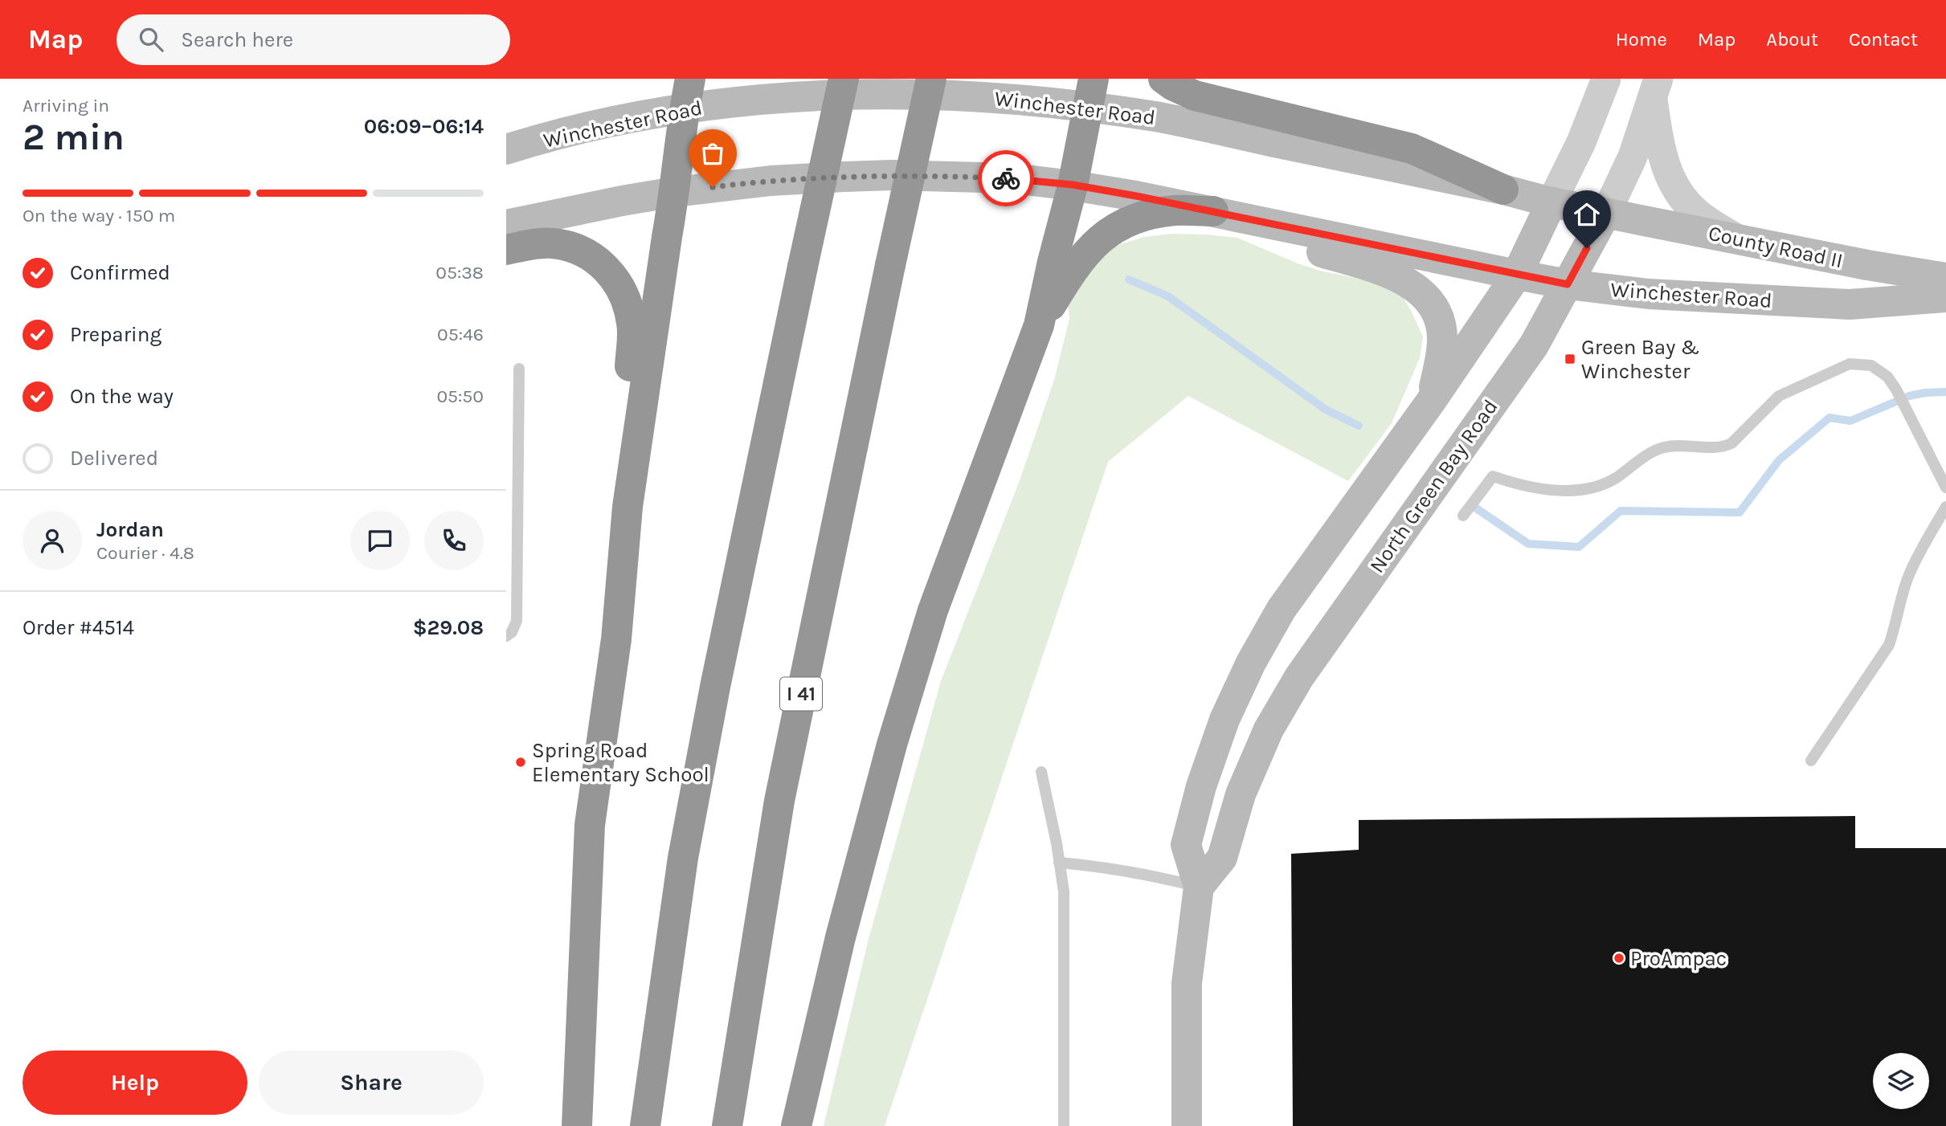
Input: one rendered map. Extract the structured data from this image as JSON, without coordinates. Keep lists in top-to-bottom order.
{
  "streets": {
    "highway": ["I 41"],
    "main road": ["Winchester Road", "County Road II", "North Green Bay Road"]
  },
  "crossings": [
    ["Winchester Road", "County Road II"],
    ["Winchester Road", "North Green Bay Road"],
    ["County Road II", "North Green Bay Road"]
  ],
  "places": {
    "transit": ["Green Bay & Winchester"],
    "other": ["Spring Road Elementary School", "ProAmpac"]
  },
  "page": {
    "header": "Map",
    "search": "Search here",
    "nav": [
      "Home",
      "Map",
      "About",
      "Contact"
    ],
    "heading": ["2 min", "Arriving in", "06:09–06:14"],
    "panel": [
      "Jordan",
      "Courier · 4.8",
      "Order #4514",
      "$29.08"
    ],
    "bar": "On the way · 150 m",
    "list": [
      ["Confirmed", "05:38"],
      ["Preparing", "05:46"],
      ["On the way", "05:50"],
      "Delivered"
    ],
    "buttons": ["Help", "Share"]
  }
}
